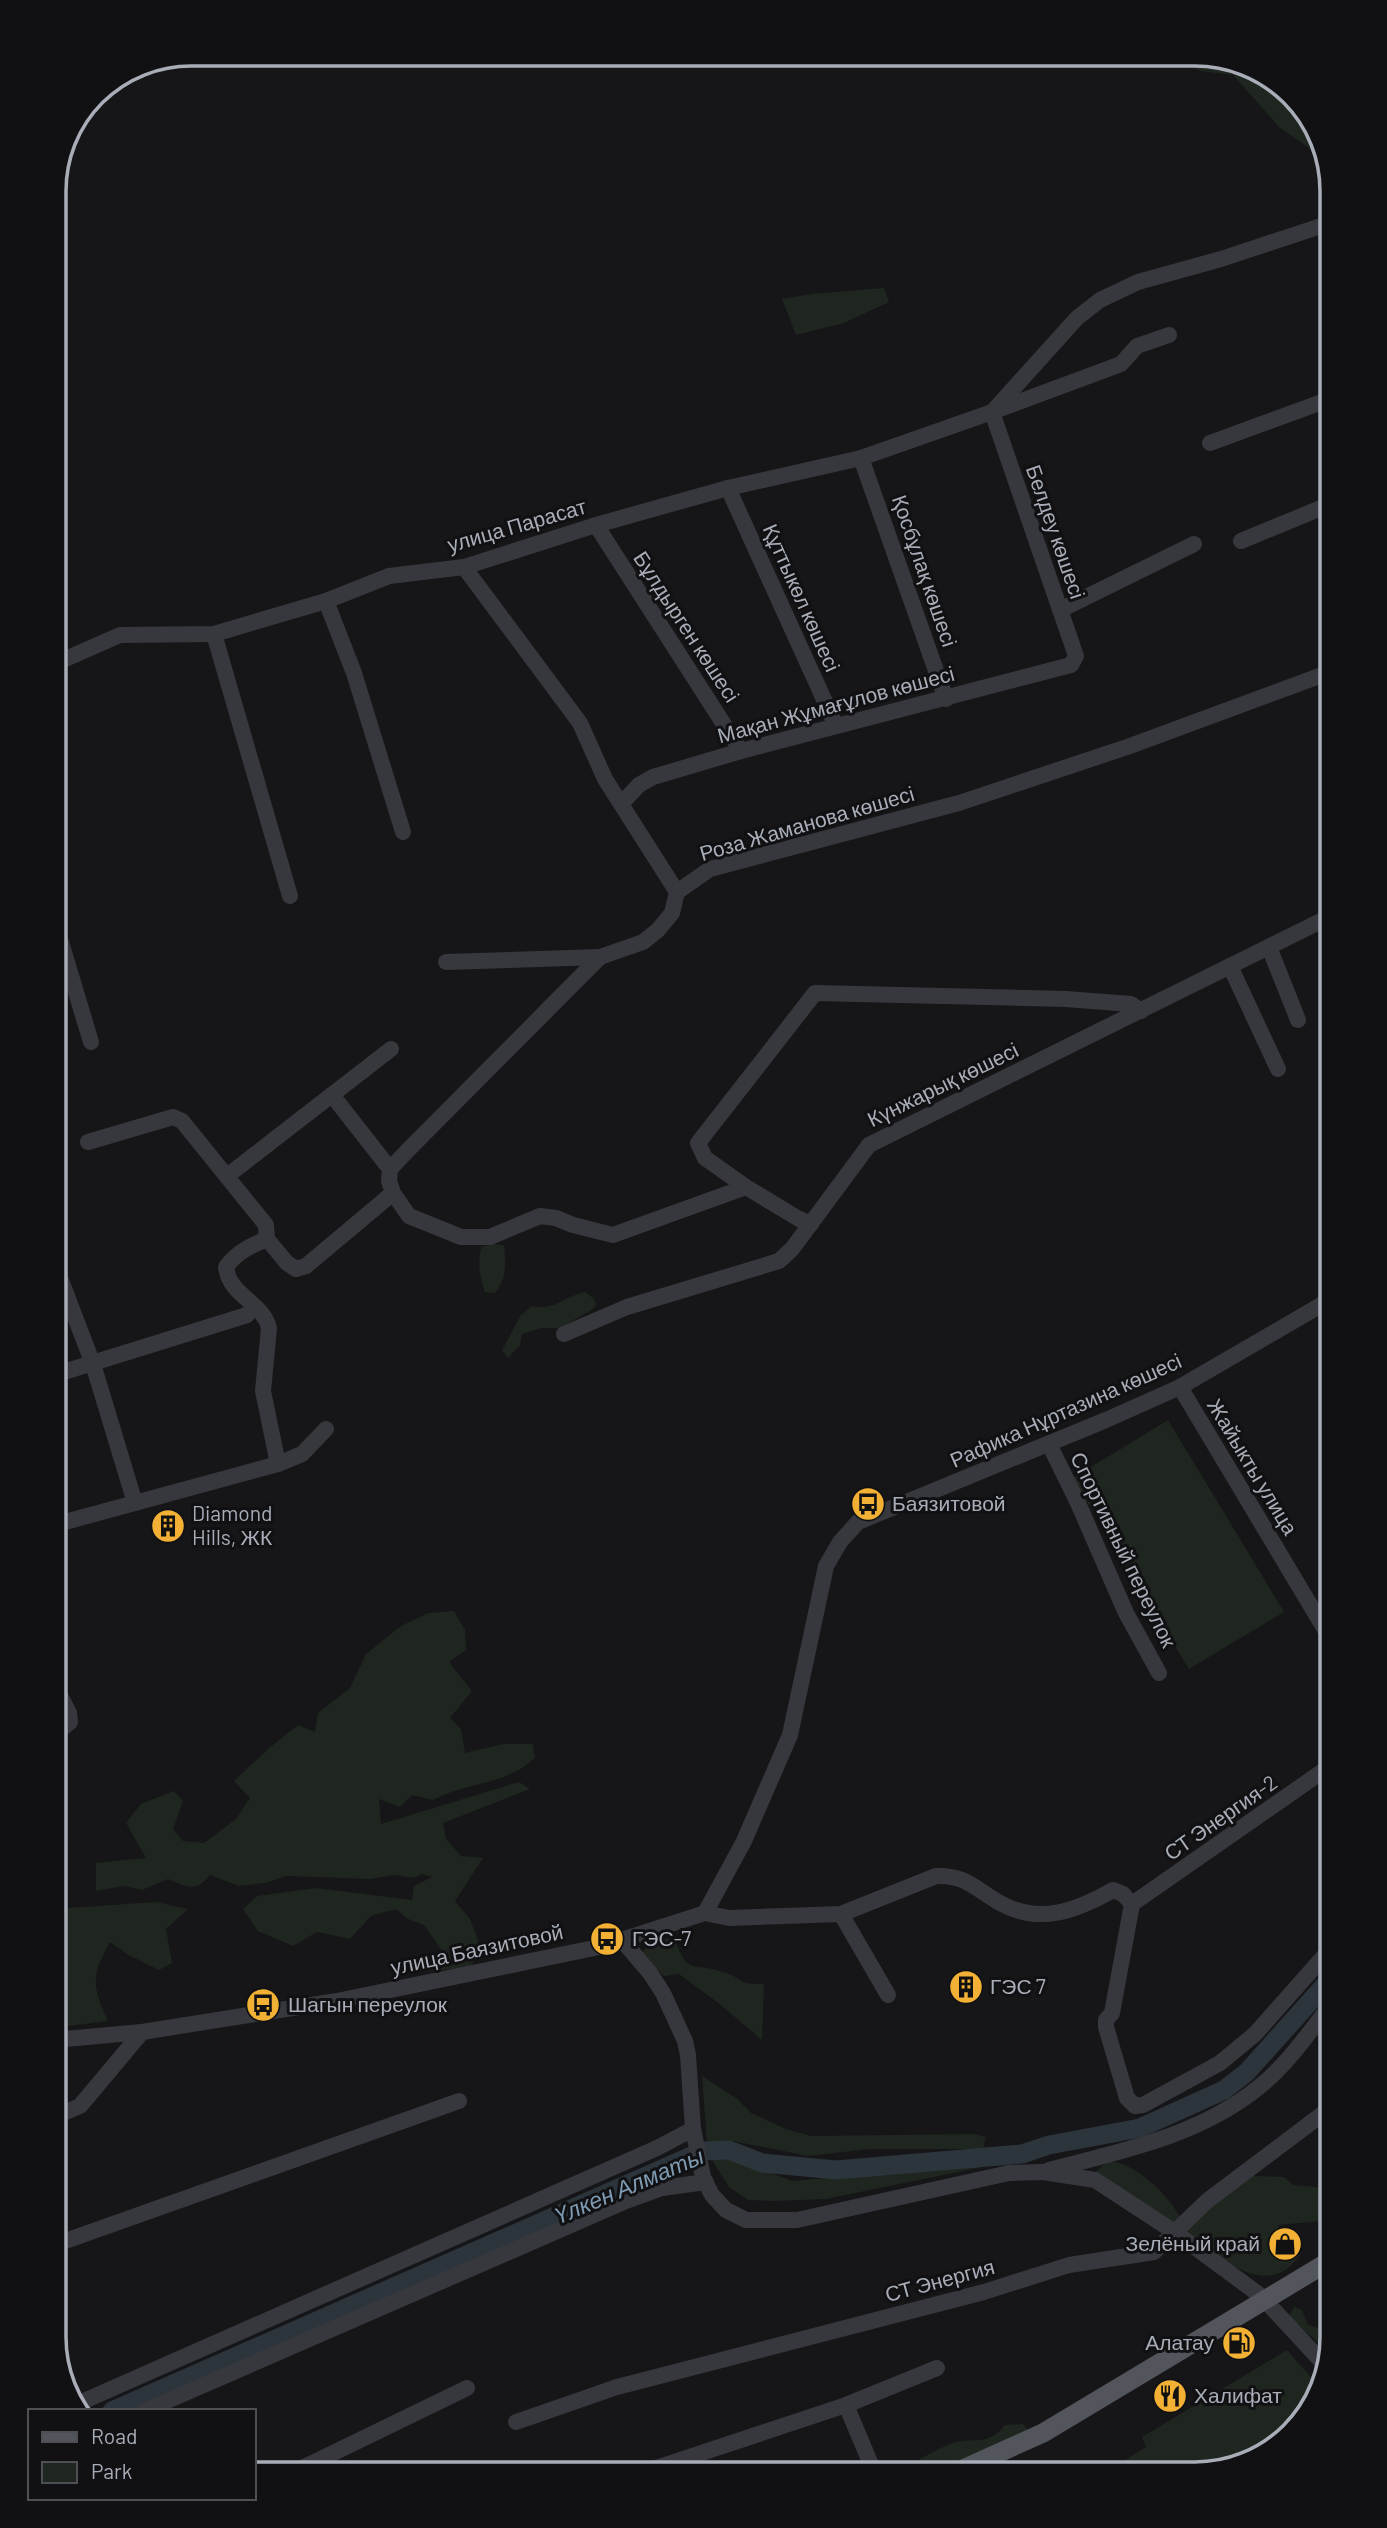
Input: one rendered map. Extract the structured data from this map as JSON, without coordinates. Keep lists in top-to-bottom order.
{
  "streets": {
    "street": [
      "улица Парасат",
      "Белдеу көшесі",
      "Қосбұлақ көшесі",
      "Құттыкөл көшесі",
      "Бұлдырген көшесі",
      "Мақан Жұмағұлов көшесі",
      "Роза Жаманова көшесі",
      "Күнжарық көшесі",
      "Рафика Нұртазина көшесі",
      "Жайыкты улица",
      "Спортивный переулок",
      "СТ Энергия-2",
      "улица Баязитовой",
      "СТ Энергия"
    ]
  },
  "crossings": [
    ["улица Парасат", "Белдеу көшесі"],
    ["улица Парасат", "Қосбұлақ көшесі"],
    ["улица Парасат", "Құттыкөл көшесі"],
    ["улица Парасат", "Бұлдырген көшесі"],
    ["Белдеу көшесі", "Мақан Жұмағұлов көшесі"],
    ["Қосбұлақ көшесі", "Мақан Жұмағұлов көшесі"],
    ["Құттыкөл көшесі", "Мақан Жұмағұлов көшесі"],
    ["Бұлдырген көшесі", "Мақан Жұмағұлов көшесі"],
    ["Рафика Нұртазина көшесі", "Жайыкты улица"],
    ["Рафика Нұртазина көшесі", "Спортивный переулок"],
    ["Рафика Нұртазина көшесі", "улица Баязитовой"]
  ],
  "water": ["Үлкен Алматы"],
  "places": {
    "bus stop": ["Баязитовой", "ГЭС-7", "Шагын переулок"],
    "building": ["Diamond Hills, ЖК", "ГЭС 7"],
    "shop": ["Зелёный край"],
    "fuel station": ["Алатау"],
    "restaurant": ["Халифат"]
  },
  "legend": ["Road", "Park"]
}
